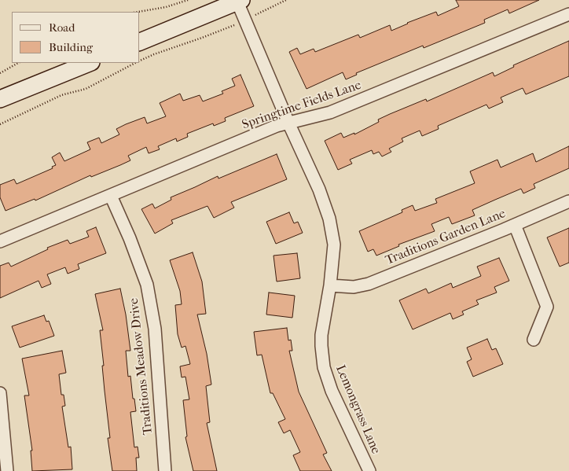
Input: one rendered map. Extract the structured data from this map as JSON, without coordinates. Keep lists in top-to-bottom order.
{
  "streets": {
    "street": [
      "Springtime Fields Lane",
      "Traditions Garden Lane",
      "Traditions Meadow Drive",
      "Lemongrass Lane"
    ]
  },
  "crossings": [
    ["Springtime Fields Lane", "Traditions Meadow Drive"],
    ["Springtime Fields Lane", "Lemongrass Lane"],
    ["Traditions Garden Lane", "Lemongrass Lane"]
  ],
  "legend": ["Road", "Building"]
}
